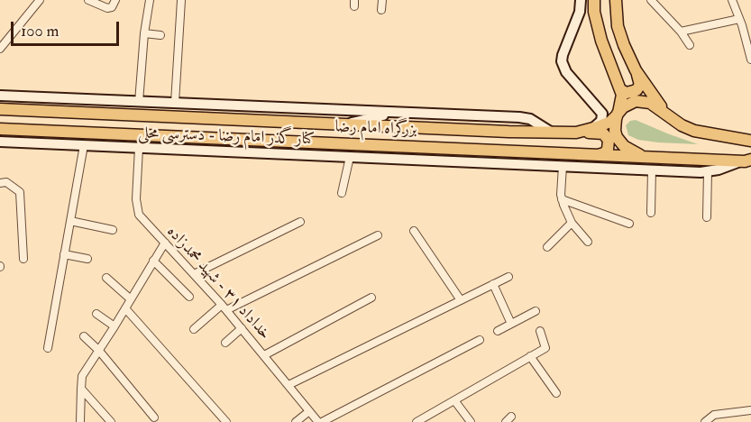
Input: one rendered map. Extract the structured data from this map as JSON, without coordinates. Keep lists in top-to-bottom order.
{
  "streets": {
    "highway": ["بزرگراه امام رضا"],
    "main road": ["کنار گذر امام رضا - دسترسی محلی"],
    "street": ["خداداد ۳۱ - شهید محمدزاده"]
  },
  "crossings": [
    ["بزرگراه امام رضا", "کنار گذر امام رضا - دسترسی محلی"],
    ["کنار گذر امام رضا - دسترسی محلی", "خداداد ۳۱ - شهید محمدزاده"]
  ],
  "scale_bar": "100 m"
}
